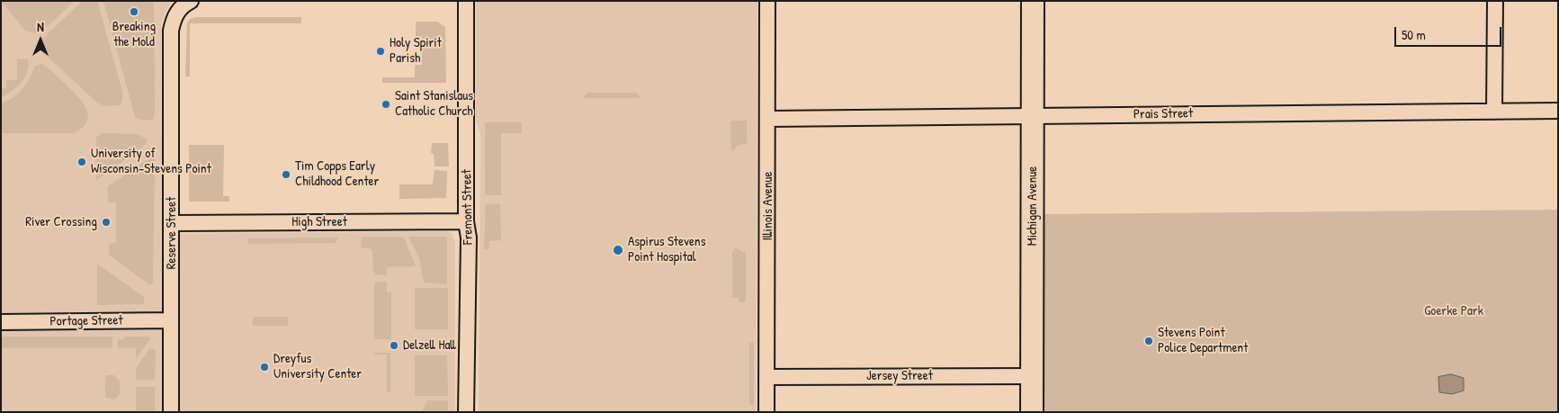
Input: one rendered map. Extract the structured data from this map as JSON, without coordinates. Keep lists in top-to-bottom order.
{
  "streets": {
    "street": [
      "Prais Street",
      "Illinois Avenue",
      "Michigan Avenue",
      "Fremont Street",
      "High Street",
      "Reserve Street",
      "Portage Street",
      "Jersey Street"
    ]
  },
  "crossings": [
    ["Prais Street", "Illinois Avenue"],
    ["Prais Street", "Michigan Avenue"],
    ["Illinois Avenue", "Jersey Street"],
    ["Michigan Avenue", "Jersey Street"],
    ["Fremont Street", "High Street"],
    ["High Street", "Reserve Street"],
    ["Reserve Street", "Portage Street"]
  ],
  "parks": ["Goerke Park"],
  "places": [
    "Breaking the Mold",
    "Holy Spirit Parish",
    "Saint Stanislaus Catholic Church",
    "University of Wisconsin–Stevens Point",
    "Tim Copps Early Childhood Center",
    "River Crossing",
    "Aspirus Stevens Point Hospital",
    "Stevens Point Police Department",
    "Delzell Hall",
    "Dreyfus University Center"
  ],
  "scale_bar": "50 m",
  "north": "top"
}
